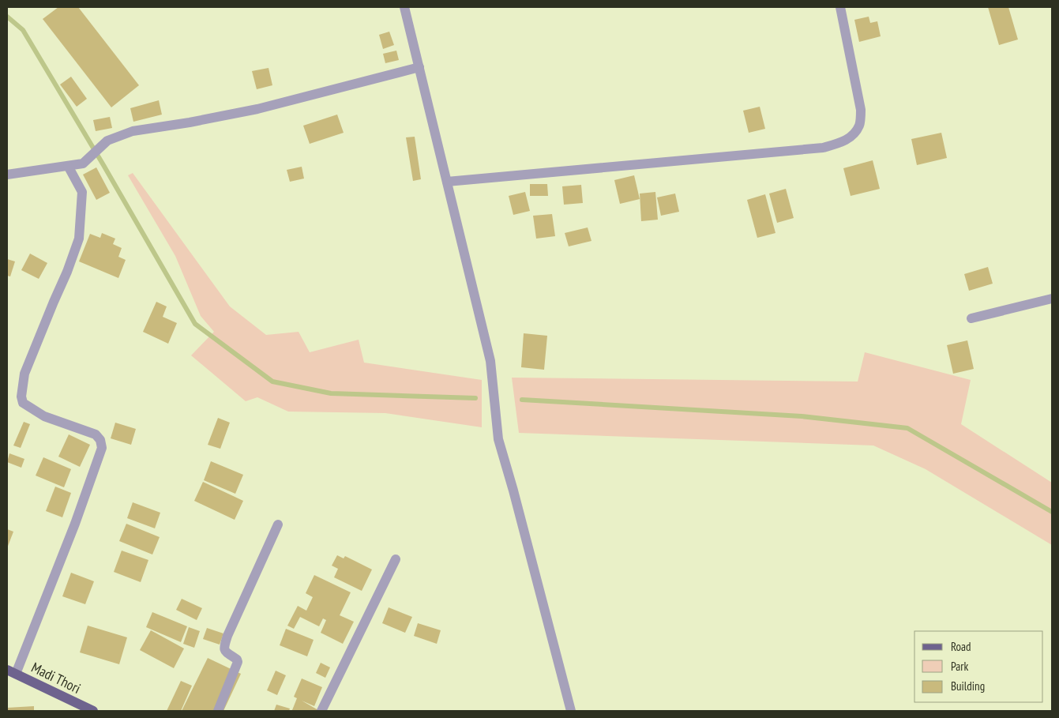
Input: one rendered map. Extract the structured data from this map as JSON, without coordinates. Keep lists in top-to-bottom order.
{
  "streets": {
    "main road": ["Madi Thori"]
  },
  "legend": ["Road", "Park", "Building"]
}
